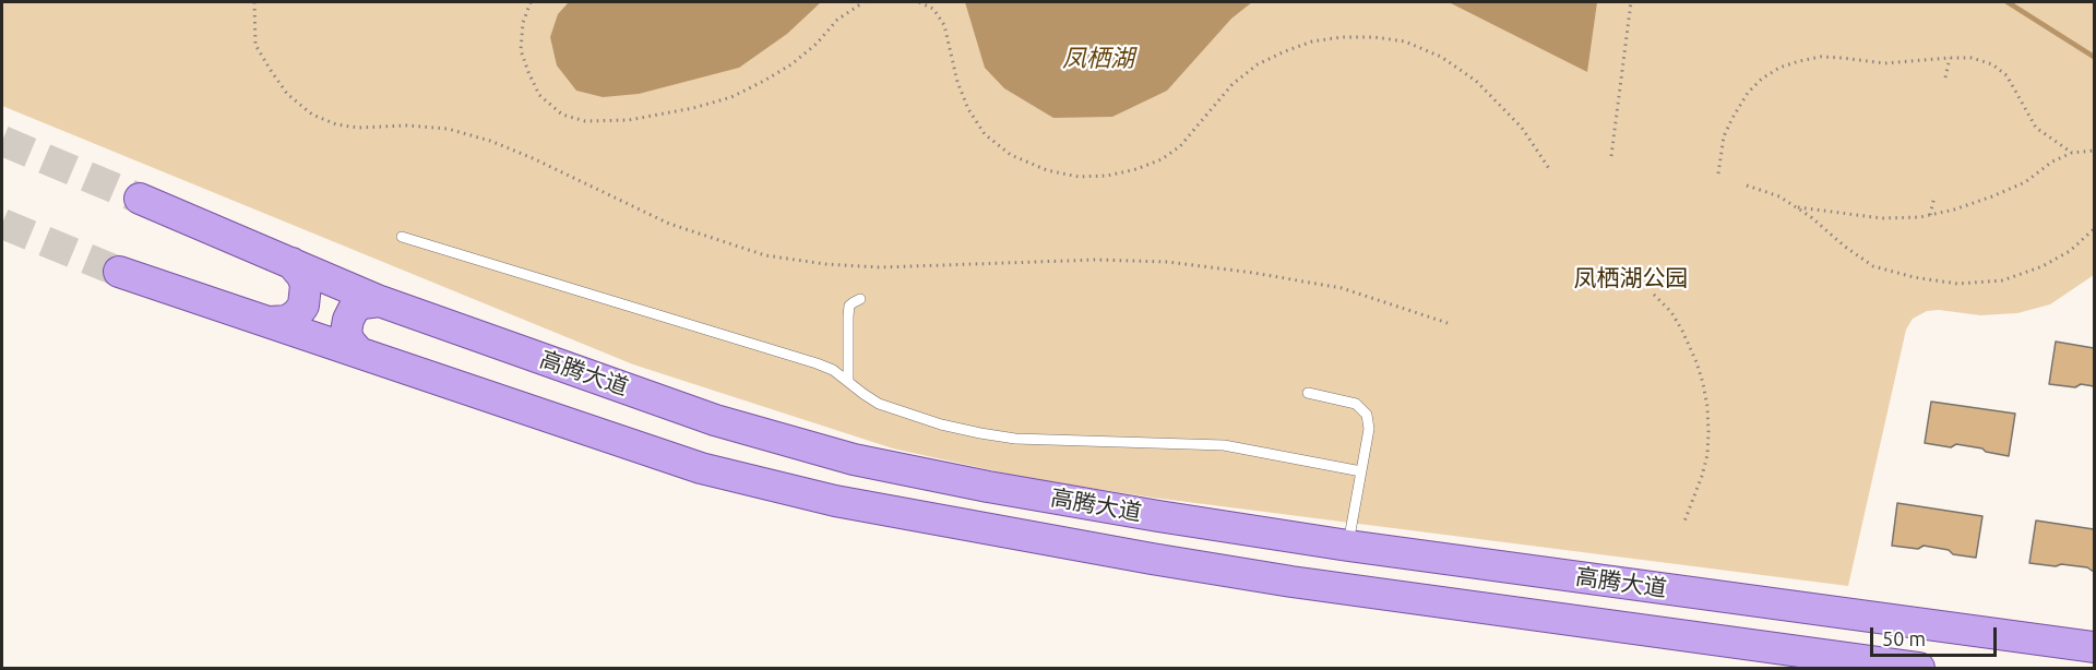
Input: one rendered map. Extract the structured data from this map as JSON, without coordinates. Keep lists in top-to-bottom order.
{
  "streets": {
    "main road": ["高腾大道"]
  },
  "water": ["凤栖湖"],
  "parks": ["凤栖湖公园"],
  "scale_bar": "50 m"
}
